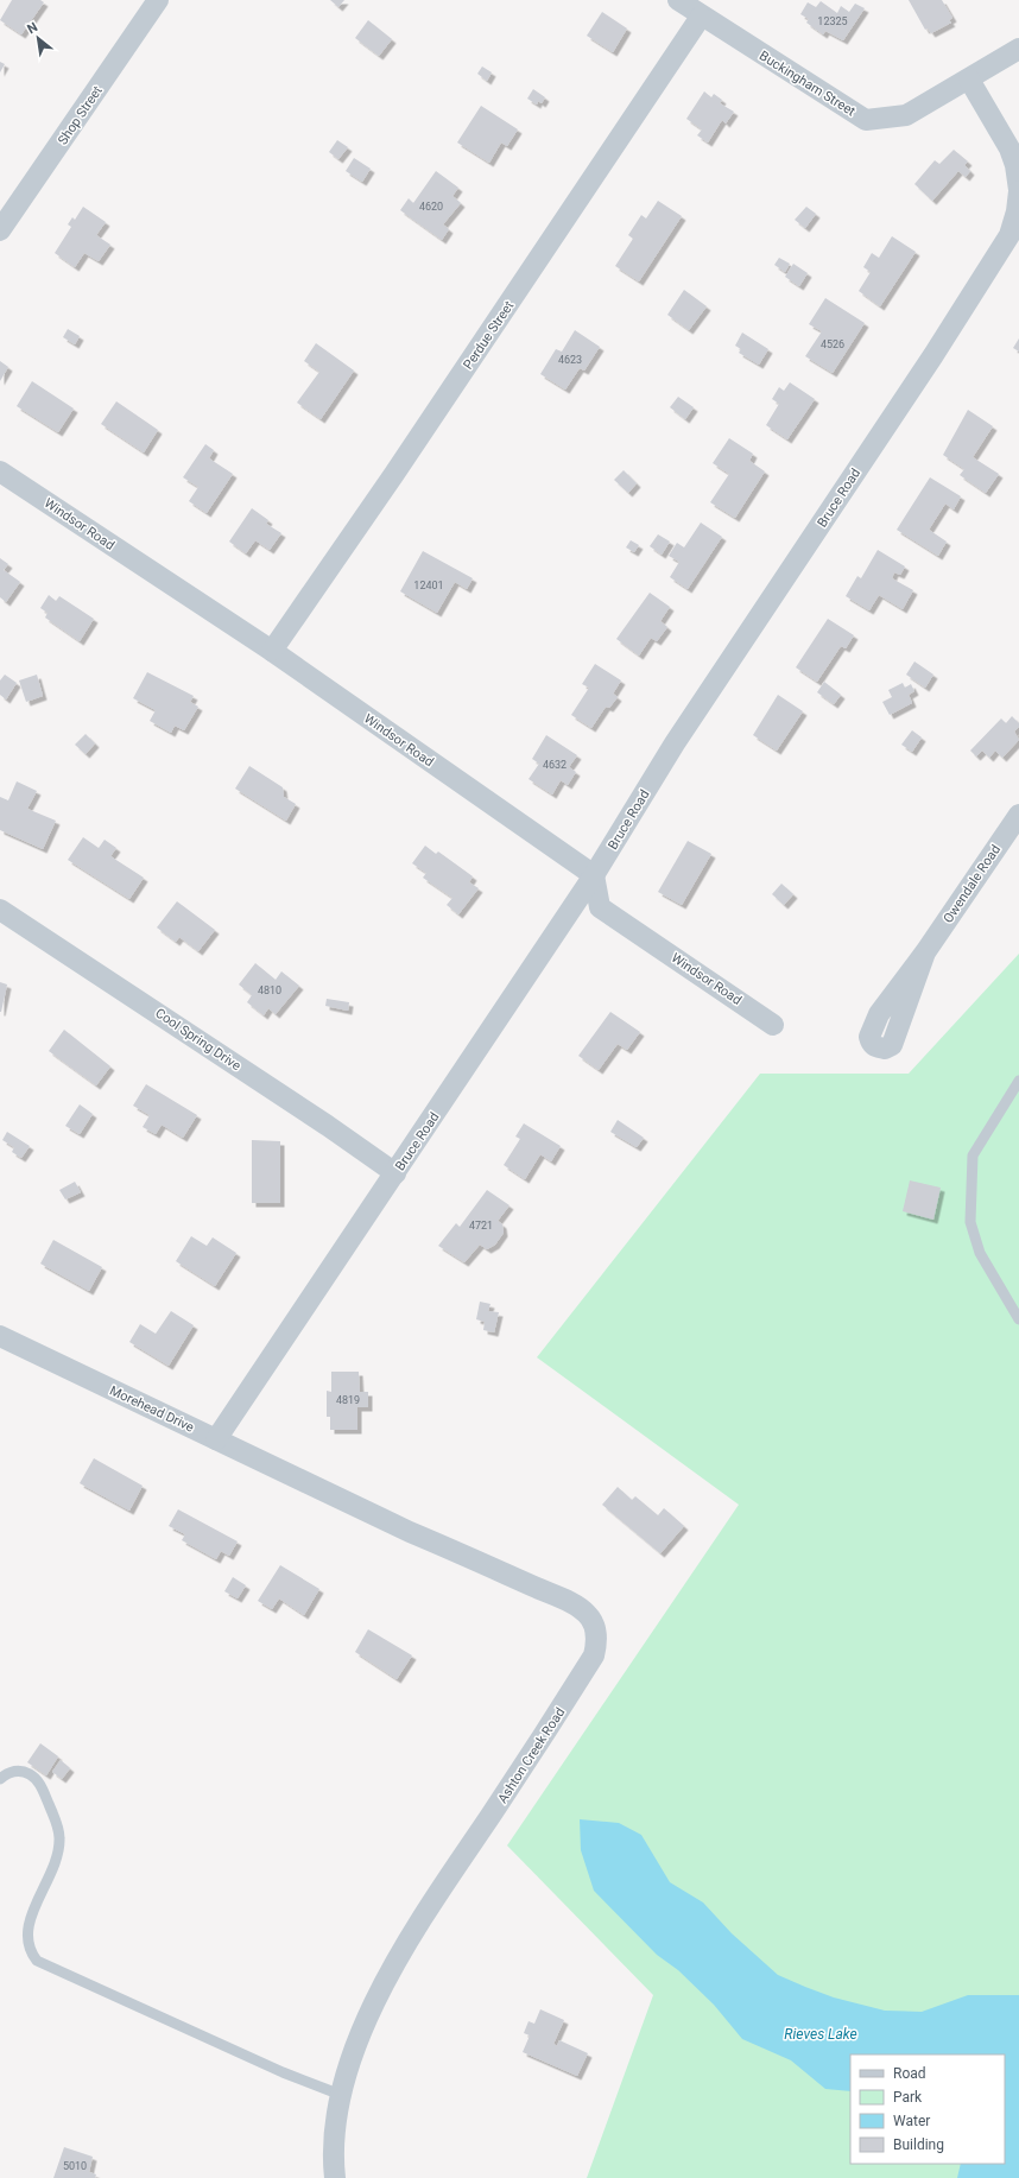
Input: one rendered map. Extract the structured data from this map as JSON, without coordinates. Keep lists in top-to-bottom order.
{
  "streets": {
    "street": [
      "Buckingham Street",
      "Shop Street",
      "Perdue Street",
      "Bruce Road",
      "Windsor Road",
      "Owendale Road",
      "Cool Spring Drive",
      "Morehead Drive",
      "Ashton Creek Road"
    ]
  },
  "crossings": [
    ["Buckingham Street", "Perdue Street"],
    ["Buckingham Street", "Bruce Road"],
    ["Perdue Street", "Windsor Road"],
    ["Bruce Road", "Windsor Road"],
    ["Bruce Road", "Cool Spring Drive"],
    ["Bruce Road", "Morehead Drive"],
    ["Morehead Drive", "Ashton Creek Road"]
  ],
  "water": ["Rieves Lake"],
  "house_numbers": [
    "12325",
    "4620",
    "4526",
    "4623",
    "12401",
    "4632",
    "4810",
    "4721",
    "4819",
    "5010"
  ],
  "legend": [
    "Road",
    "Park",
    "Water",
    "Building"
  ],
  "north": "top left"
}
